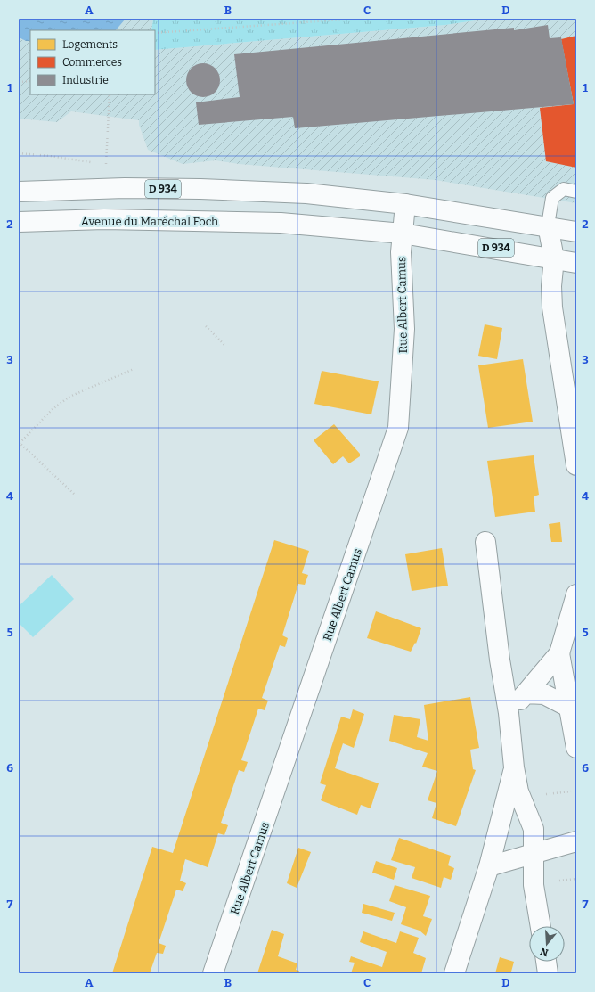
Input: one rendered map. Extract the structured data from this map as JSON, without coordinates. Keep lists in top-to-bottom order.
{
  "streets": {
    "street": ["D 934", "Avenue du Maréchal Foch", "Rue Albert Camus"]
  },
  "crossings": [
    ["D 934", "Avenue du Maréchal Foch"],
    ["D 934", "Rue Albert Camus"],
    ["Avenue du Maréchal Foch", "Rue Albert Camus"]
  ],
  "legend": ["Logements", "Commerces", "Industrie"],
  "north": "bottom",
  "grid": {
    "columns": [
      "A",
      "B",
      "C",
      "D"
    ],
    "rows": [
      "1",
      "2",
      "3",
      "4",
      "5",
      "6",
      "7"
    ]
  }
}
